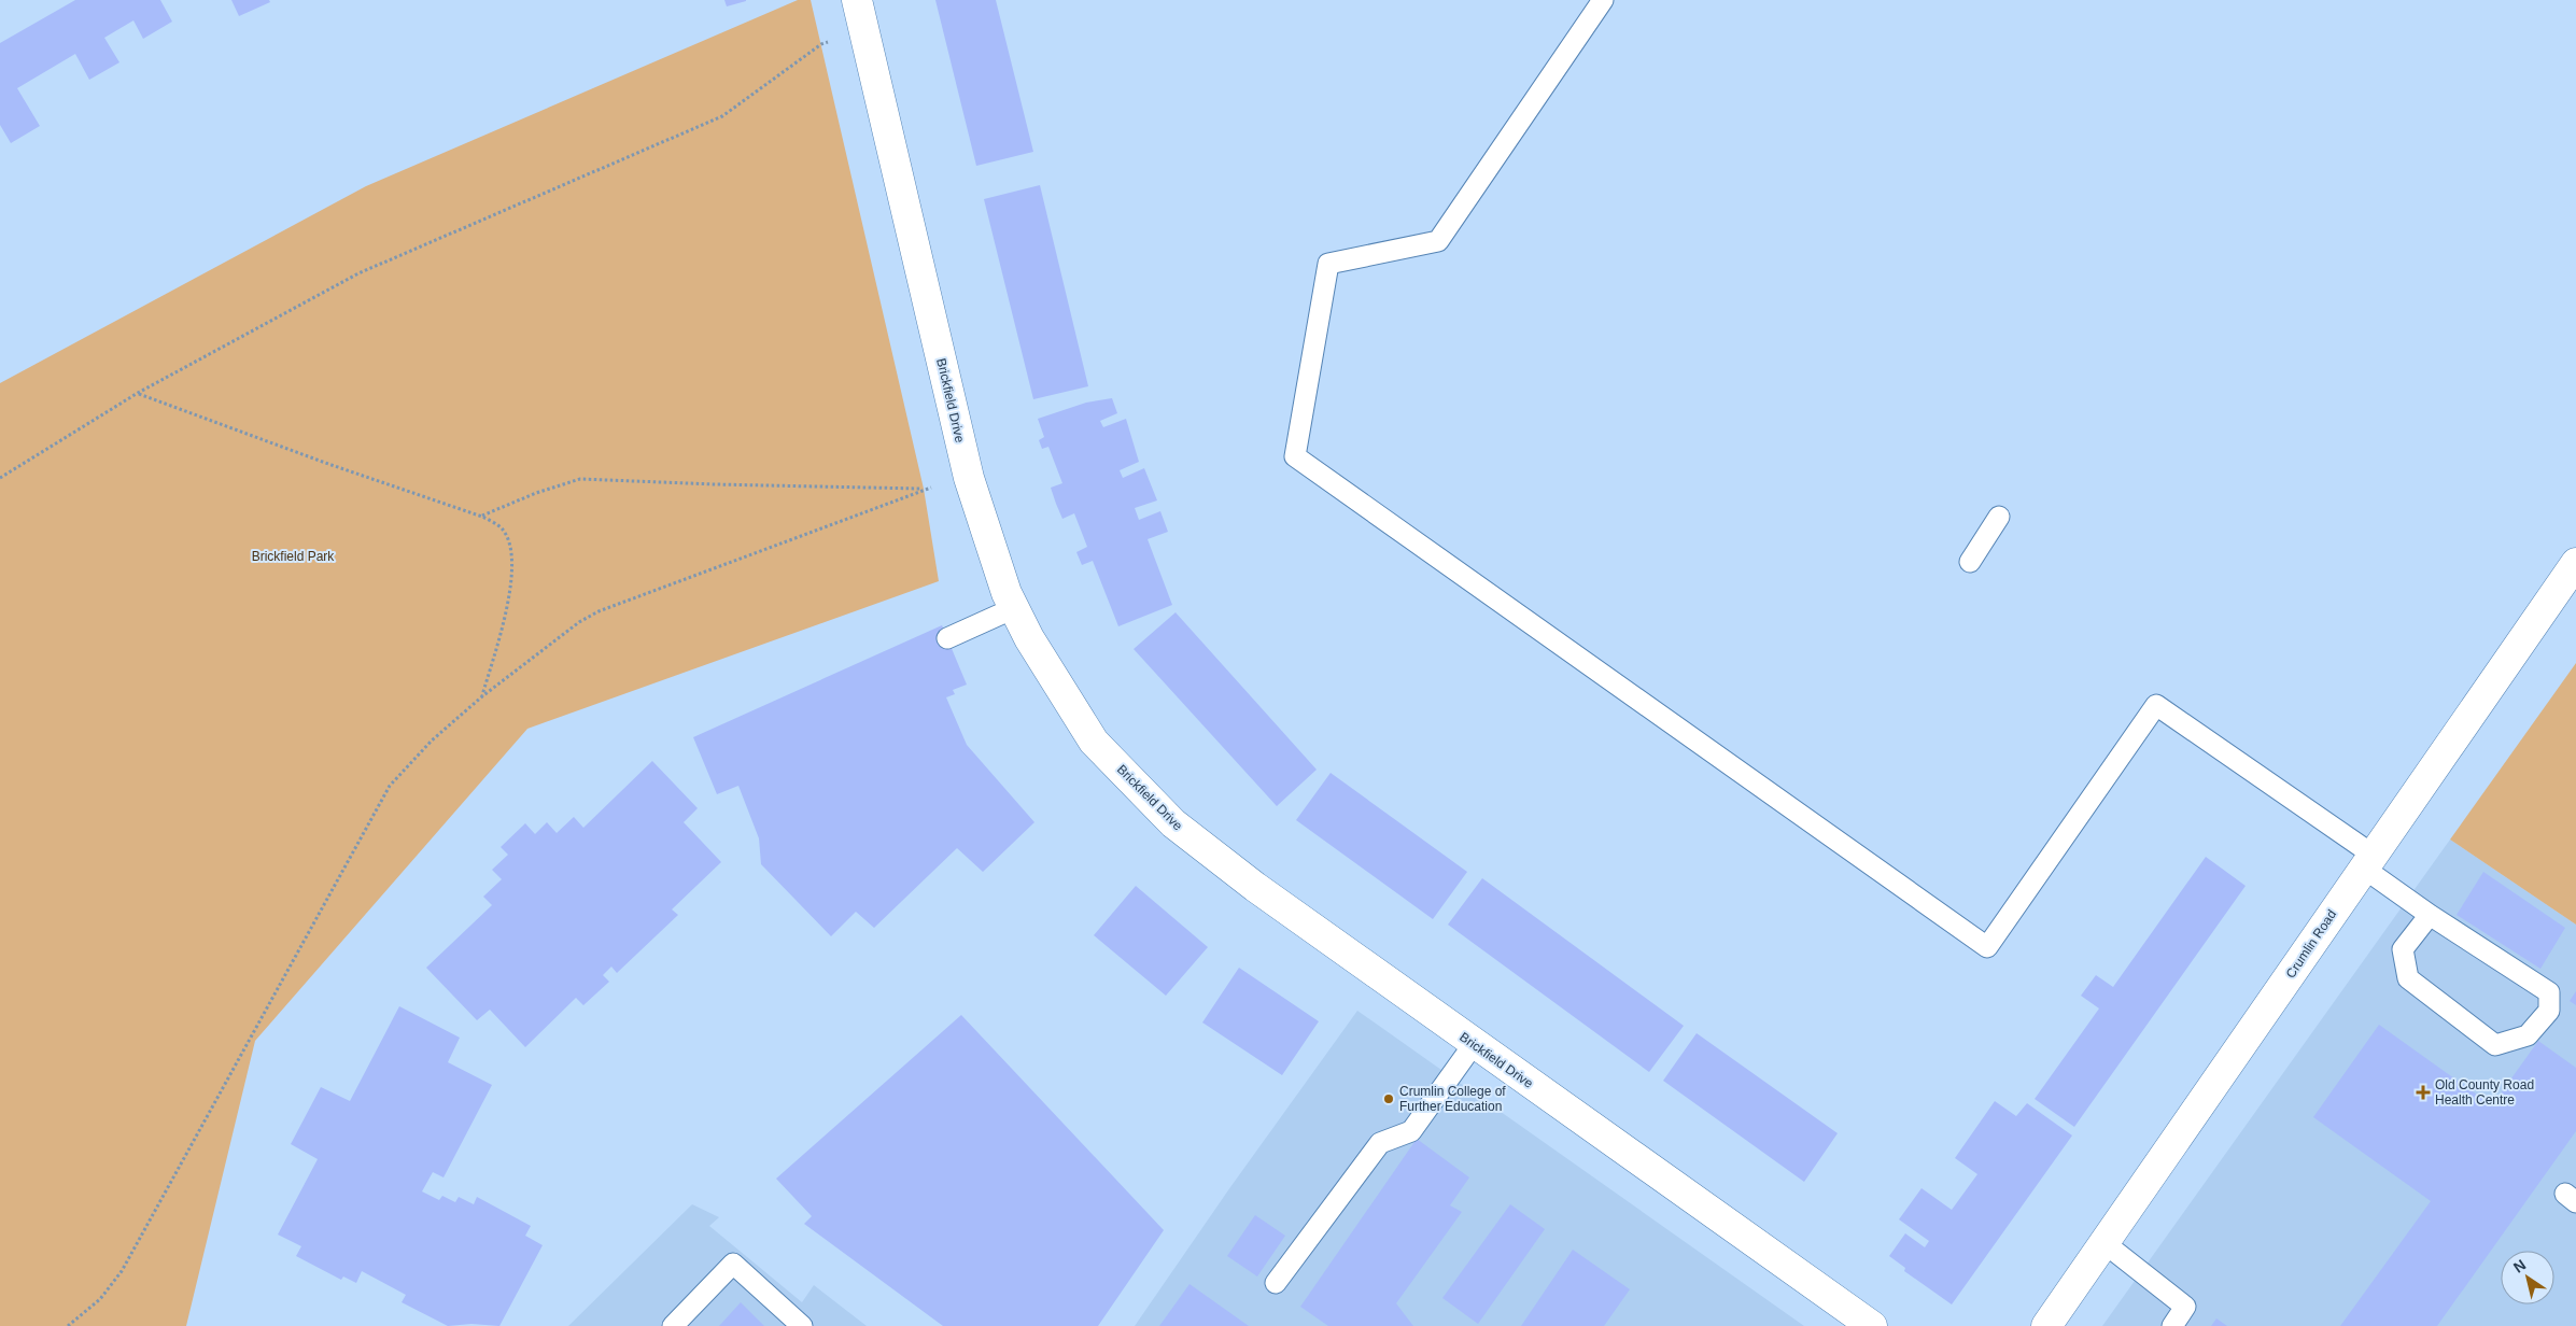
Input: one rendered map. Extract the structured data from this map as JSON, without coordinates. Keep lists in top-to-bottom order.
{
  "streets": {
    "street": ["Brickfield Drive", "Crumlin Road"]
  },
  "parks": ["Brickfield Park"],
  "places": {
    "health": ["Old County Road Health Centre"],
    "other": ["Crumlin College of Further Education"]
  },
  "north": "top left"
}
